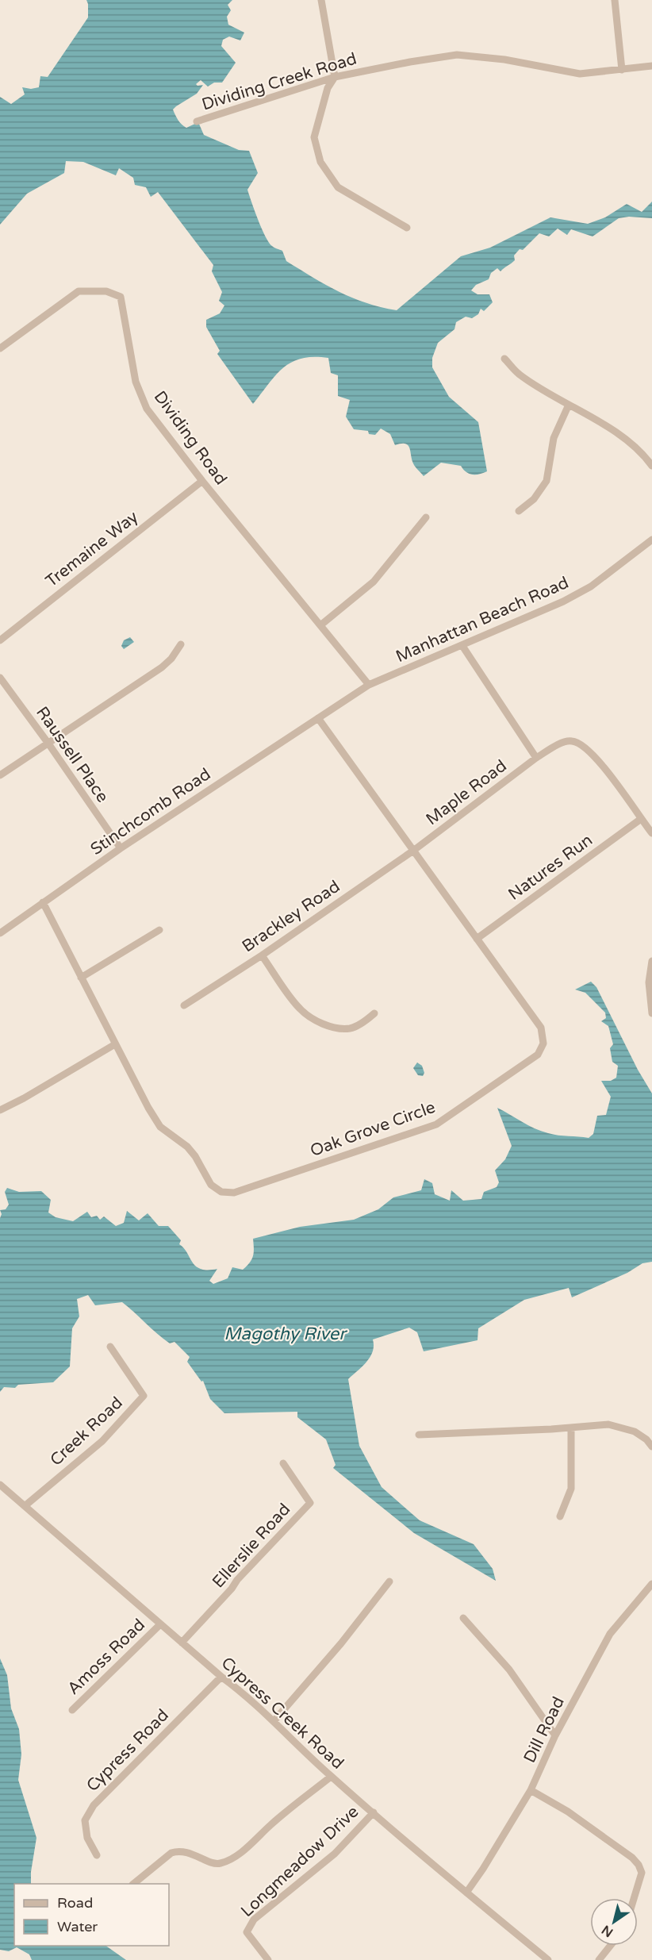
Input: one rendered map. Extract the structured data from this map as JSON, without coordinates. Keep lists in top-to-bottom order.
{
  "streets": {
    "street": [
      "Dividing Creek Road",
      "Dividing Road",
      "Tremaine Way",
      "Manhattan Beach Road",
      "Raussell Place",
      "Maple Road",
      "Stinchcomb Road",
      "Natures Run",
      "Brackley Road",
      "Oak Grove Circle",
      "Creek Road",
      "Ellerslie Road",
      "Amoss Road",
      "Cypress Creek Road",
      "Dill Road",
      "Cypress Road",
      "Longmeadow Drive"
    ]
  },
  "crossings": [
    ["Dividing Road", "Tremaine Way"],
    ["Dividing Road", "Manhattan Beach Road"],
    ["Manhattan Beach Road", "Stinchcomb Road"],
    ["Manhattan Beach Road", "Oak Grove Circle"],
    ["Raussell Place", "Stinchcomb Road"],
    ["Maple Road", "Natures Run"],
    ["Maple Road", "Brackley Road"],
    ["Maple Road", "Oak Grove Circle"],
    ["Stinchcomb Road", "Oak Grove Circle"],
    ["Natures Run", "Oak Grove Circle"],
    ["Brackley Road", "Oak Grove Circle"],
    ["Creek Road", "Cypress Creek Road"],
    ["Ellerslie Road", "Cypress Creek Road"],
    ["Amoss Road", "Cypress Creek Road"],
    ["Cypress Creek Road", "Dill Road"],
    ["Cypress Creek Road", "Cypress Road"],
    ["Cypress Creek Road", "Longmeadow Drive"]
  ],
  "water": ["Magothy River"],
  "legend": ["Road", "Water"],
  "north": "bottom left"
}
